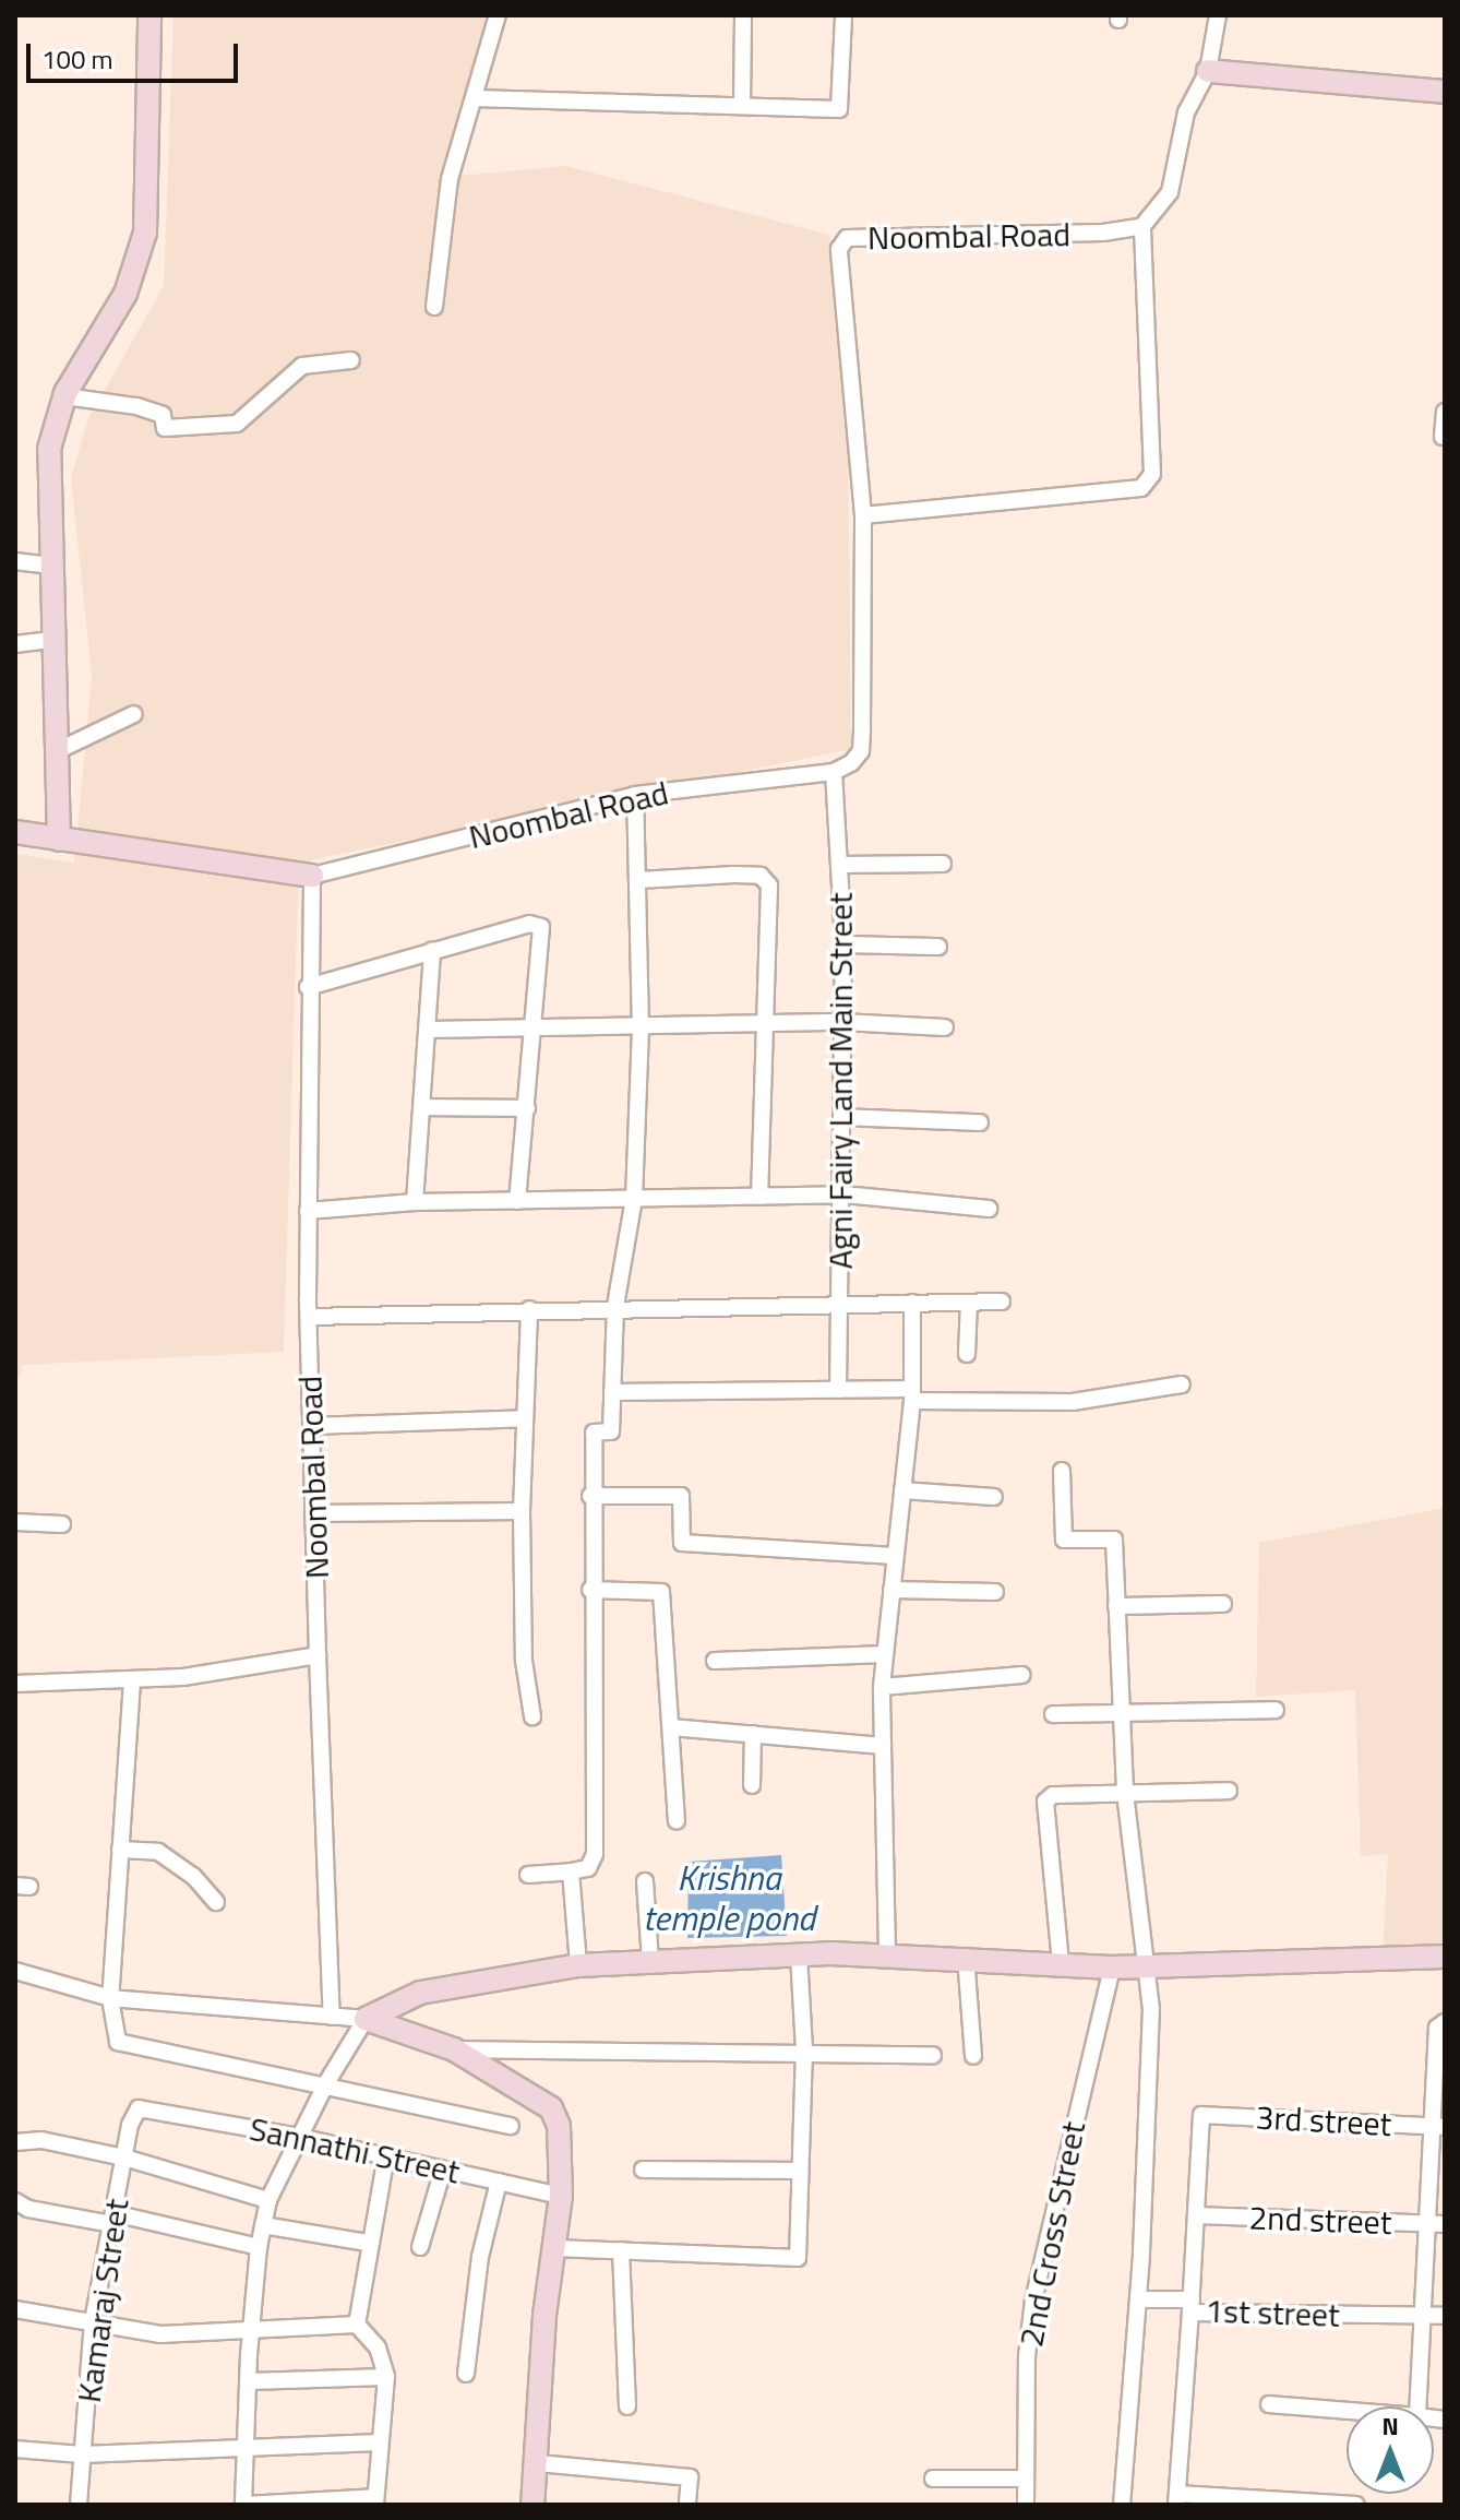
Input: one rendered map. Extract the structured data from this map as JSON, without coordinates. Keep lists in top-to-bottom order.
{
  "streets": {
    "street": [
      "Noombal Road",
      "Agni Fairy Land Main Street",
      "3rd street",
      "Sannathi Street",
      "2nd street",
      "2nd Cross Street",
      "Kamaraj Street",
      "1st street"
    ]
  },
  "crossings": [
    ["Noombal Road", "Agni Fairy Land Main Street"],
    ["3rd street", "1st street"],
    ["Sannathi Street", "Kamaraj Street"],
    ["2nd street", "1st street"]
  ],
  "water": ["Krishna temple pond"],
  "scale_bar": "100 m",
  "north": "top"
}
